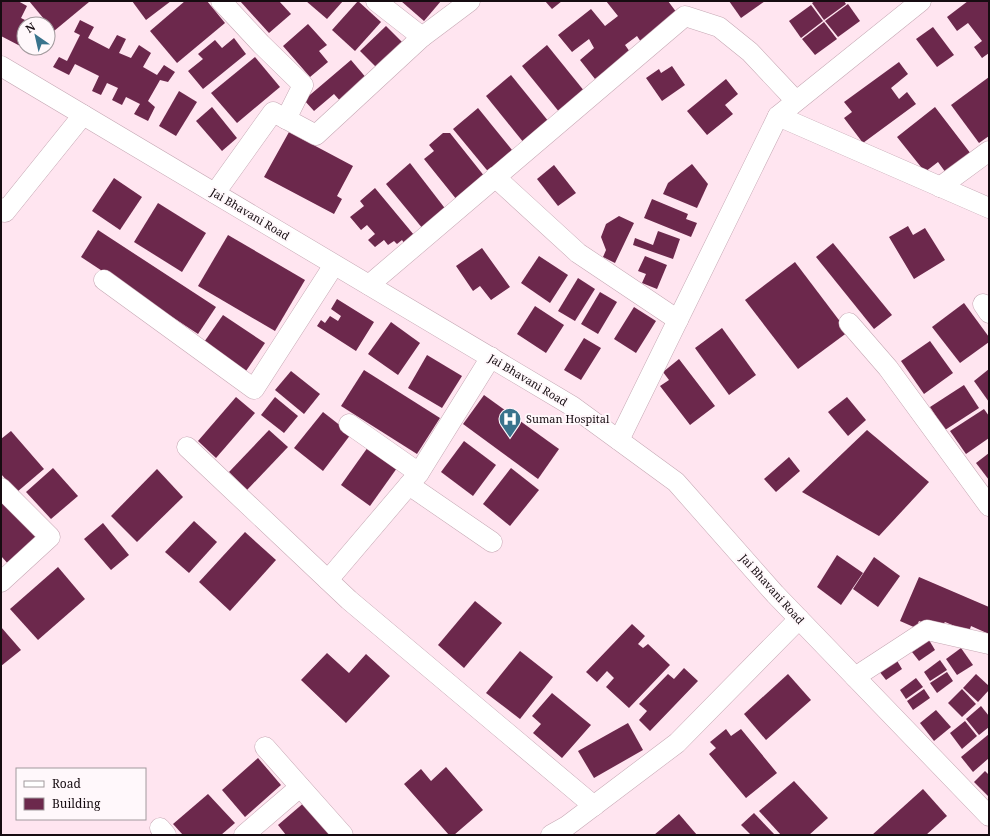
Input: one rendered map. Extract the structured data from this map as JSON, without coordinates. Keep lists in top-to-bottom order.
{
  "streets": {
    "street": ["Jai Bhavani Road"]
  },
  "places": {
    "hospital": ["Suman Hospital"]
  },
  "legend": ["Road", "Building"],
  "north": "top left"
}
